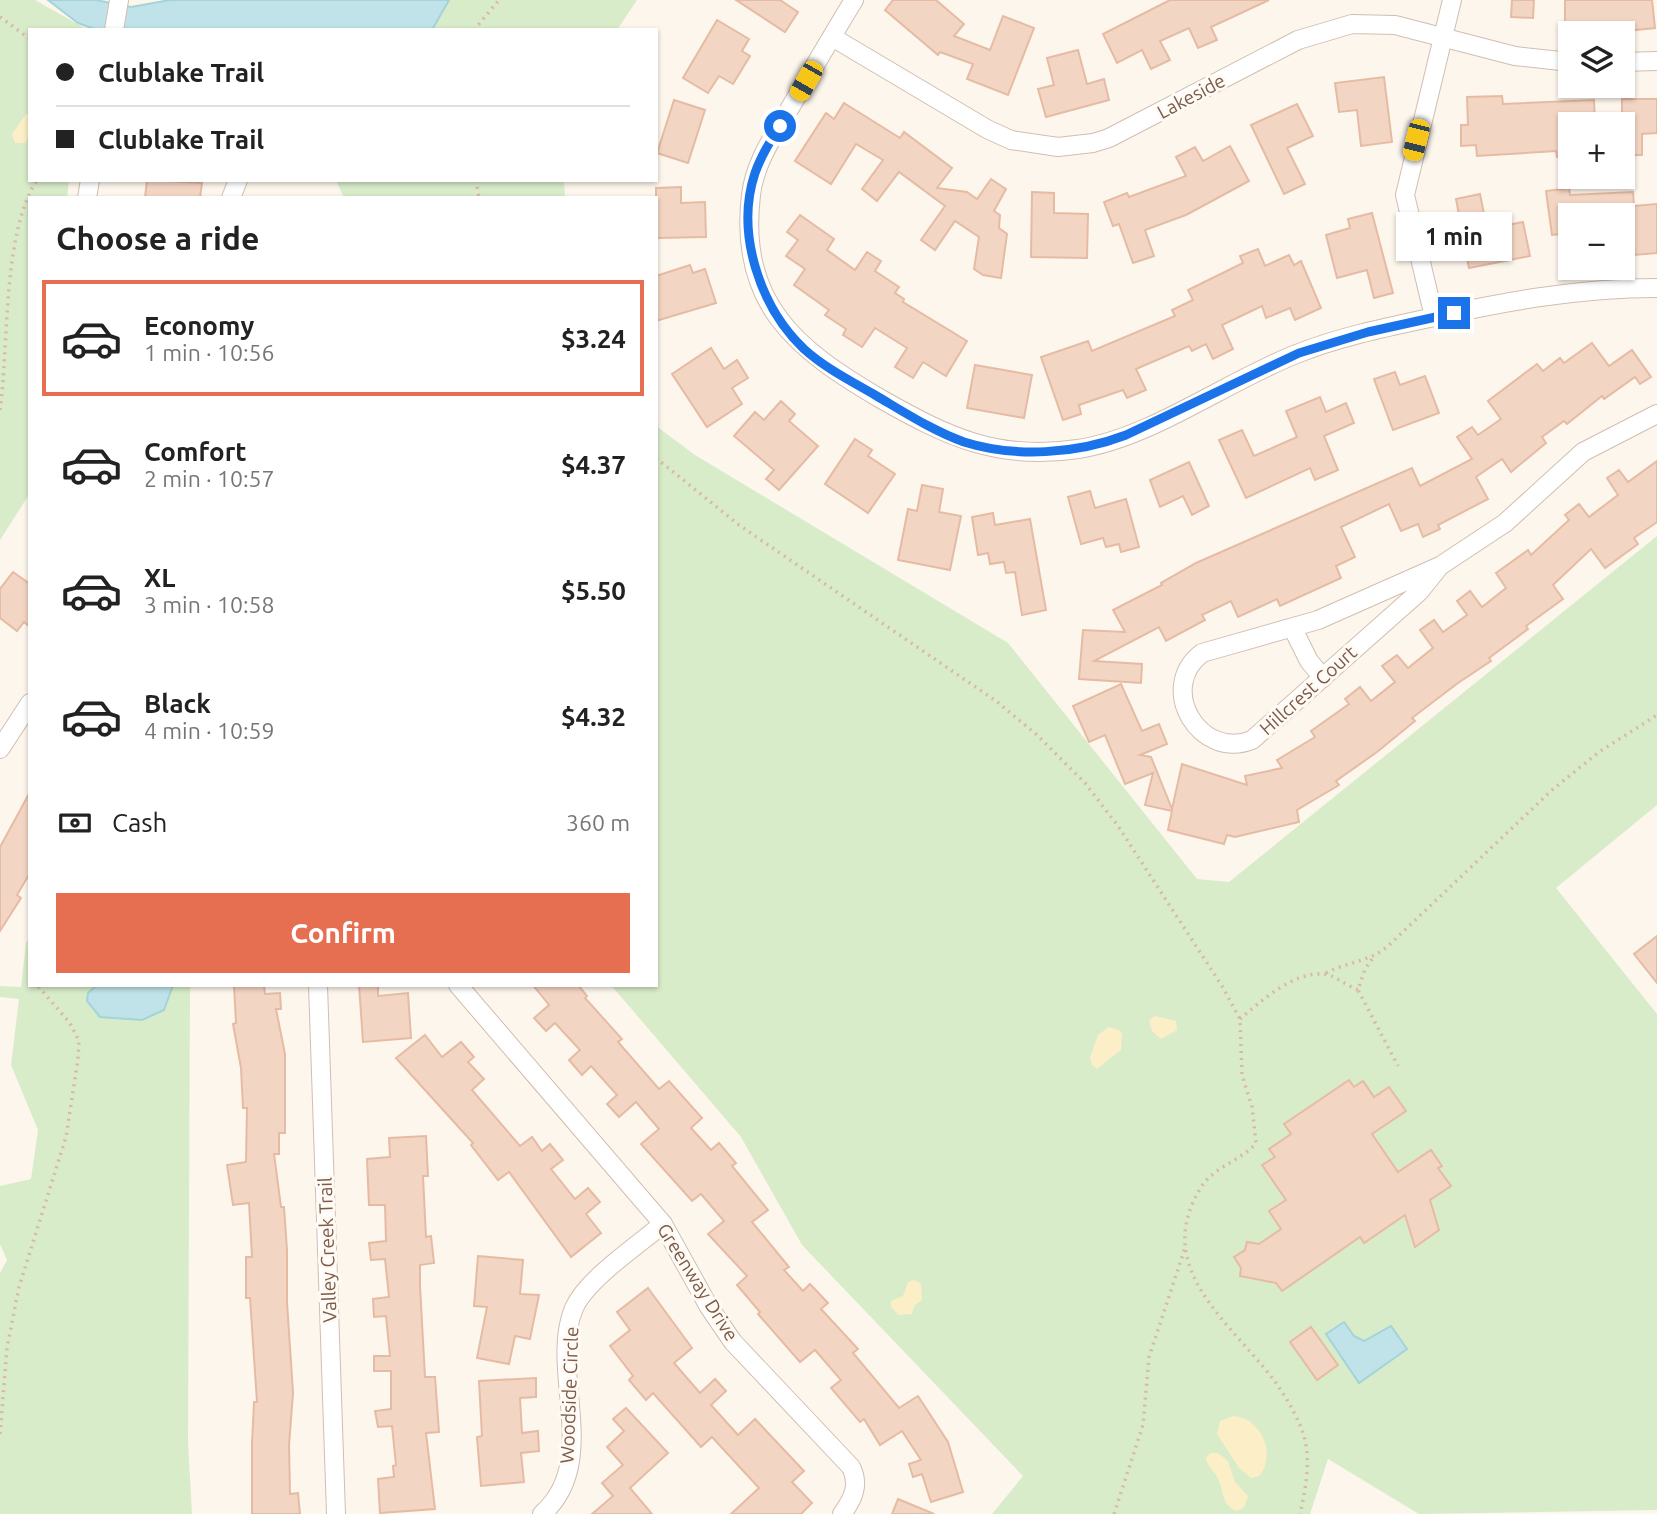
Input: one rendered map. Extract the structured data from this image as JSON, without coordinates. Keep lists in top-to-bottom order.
{
  "streets": {
    "street": [
      "Lakeside",
      "Hillcrest Court",
      "Valley Creek Trail",
      "Greenway Drive",
      "Woodside Circle"
    ]
  },
  "crossings": [
    ["Greenway Drive", "Woodside Circle"]
  ],
  "page": {
    "map_buttons": ["+", "−"],
    "banner": ["Clublake Trail", "Clublake Trail"],
    "heading": "Choose a ride",
    "bubble": "1 min",
    "list": [
      {
        "name": "Economy",
        "note": "1 min · 10:56",
        "value": "$3.24"
      },
      {
        "name": "Comfort",
        "note": "2 min · 10:57",
        "value": "$4.37"
      },
      {
        "name": "XL",
        "note": "3 min · 10:58",
        "value": "$5.50"
      },
      {
        "name": "Black",
        "note": "4 min · 10:59",
        "value": "$4.32"
      }
    ],
    "pay": ["Cash", "360 m"],
    "buttons": "Confirm"
  }
}
